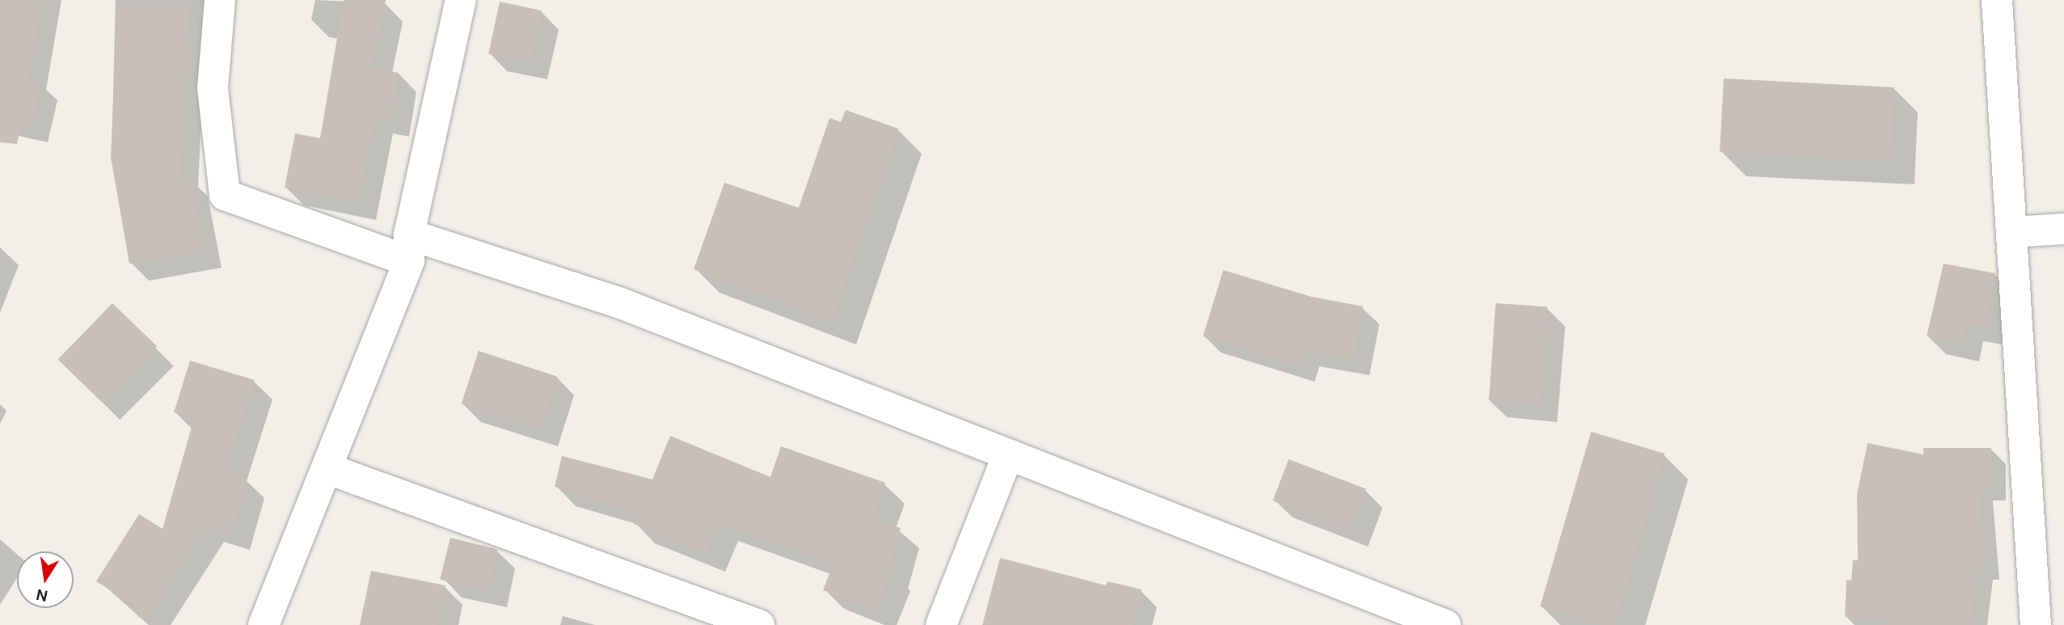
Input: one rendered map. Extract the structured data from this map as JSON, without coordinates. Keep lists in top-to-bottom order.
{
  "north": "bottom"
}
